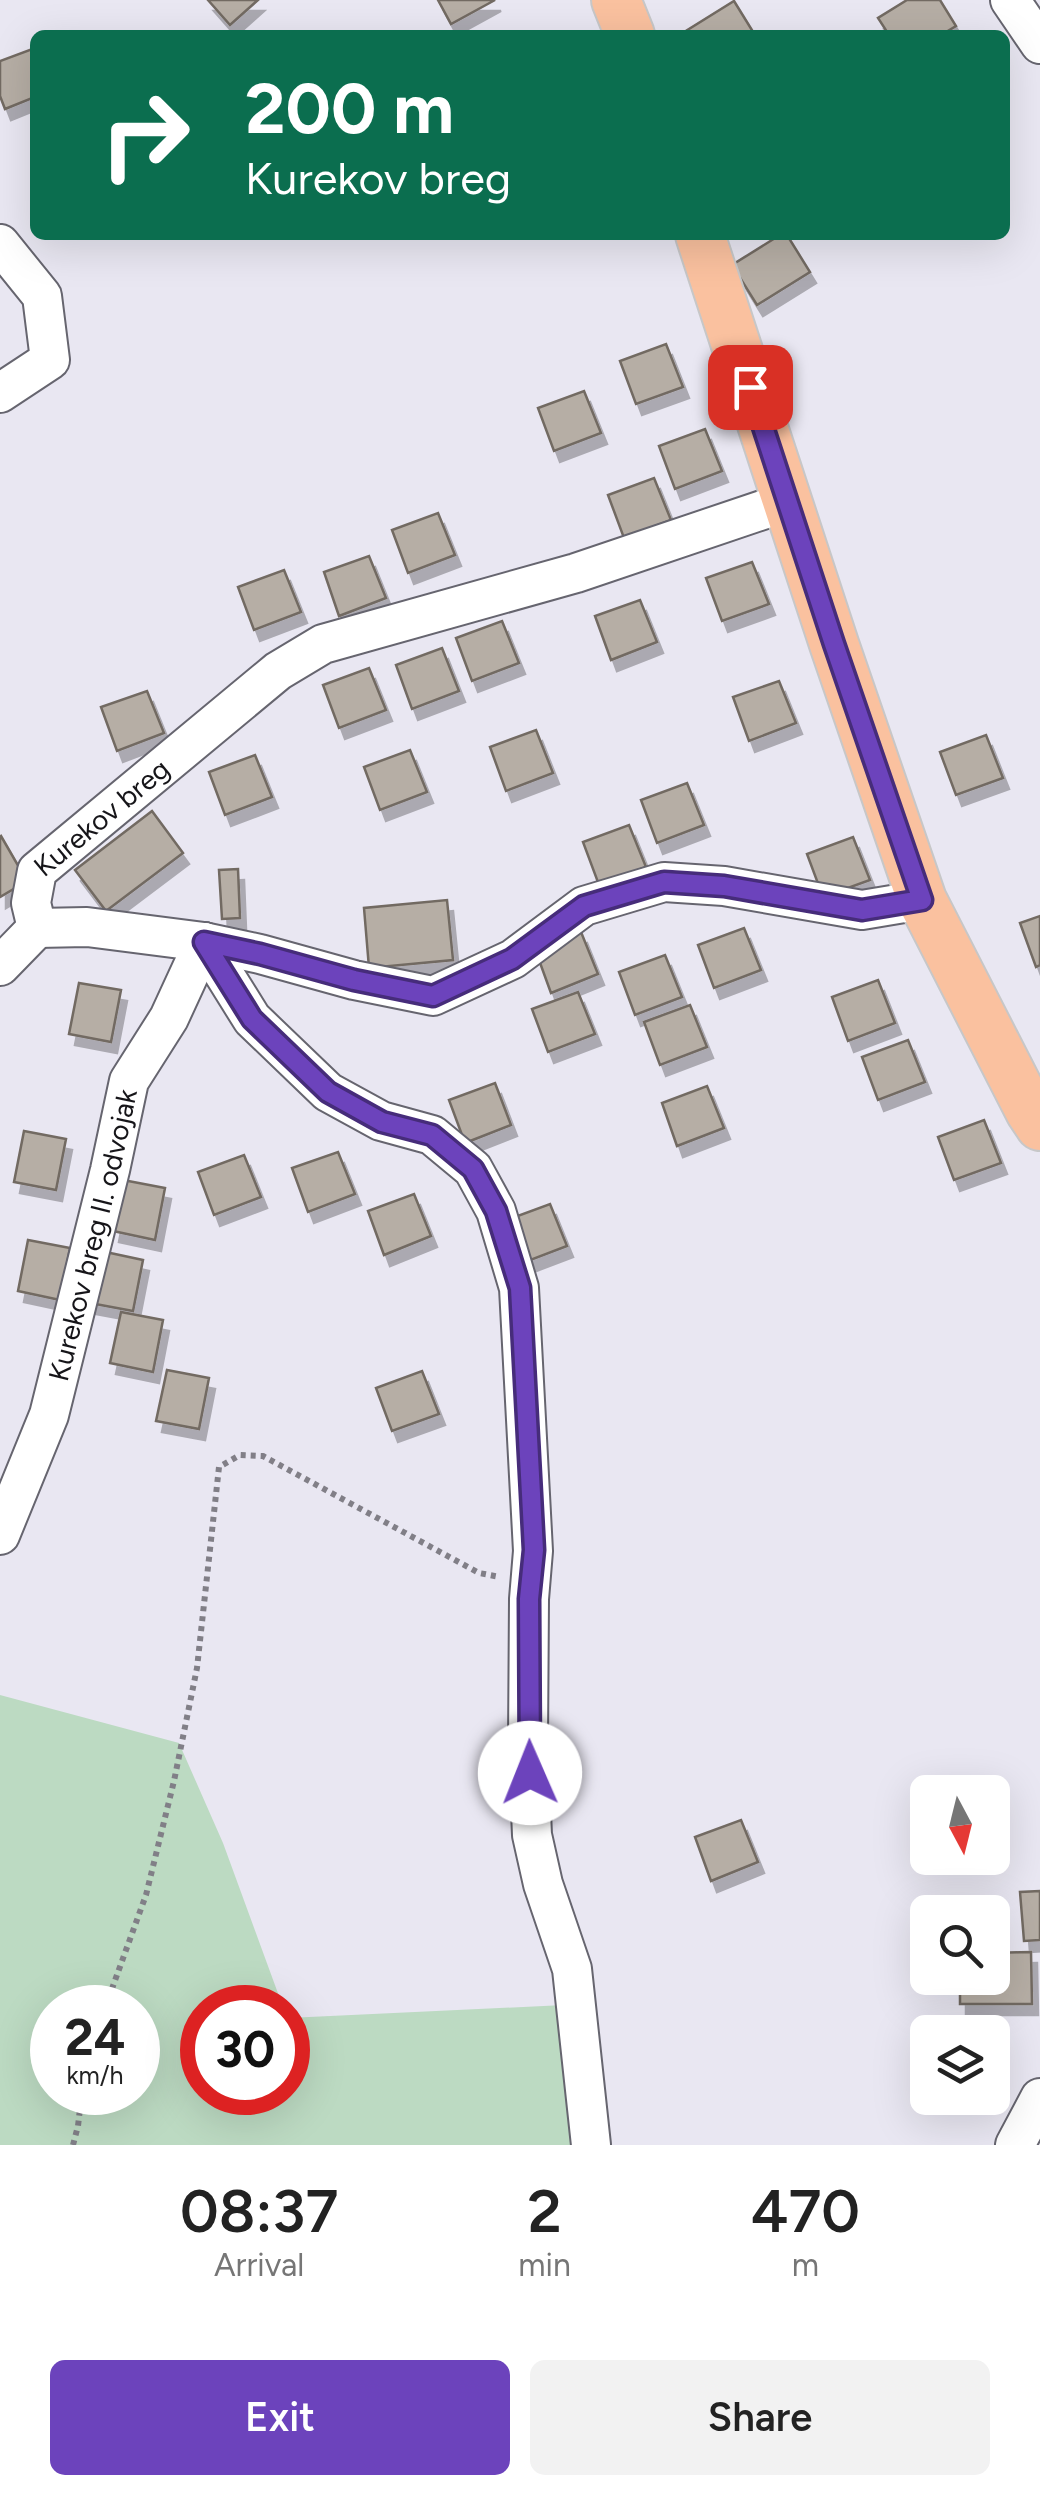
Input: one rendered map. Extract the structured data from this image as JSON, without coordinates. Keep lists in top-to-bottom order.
{
  "streets": {
    "street": ["Kurekov breg", "Kurekov breg II. odvojak"]
  },
  "crossings": [
    ["Kurekov breg", "Kurekov breg II. odvojak"]
  ],
  "north": "bottom",
  "page": {
    "turn": ["200 m", "Kurekov breg"],
    "speed": "24 km/h",
    "limit": "30",
    "eta": [
      "08:37",
      "Arrival",
      "2",
      "min",
      "470",
      "m"
    ],
    "buttons": ["Exit", "Share"]
  }
}
